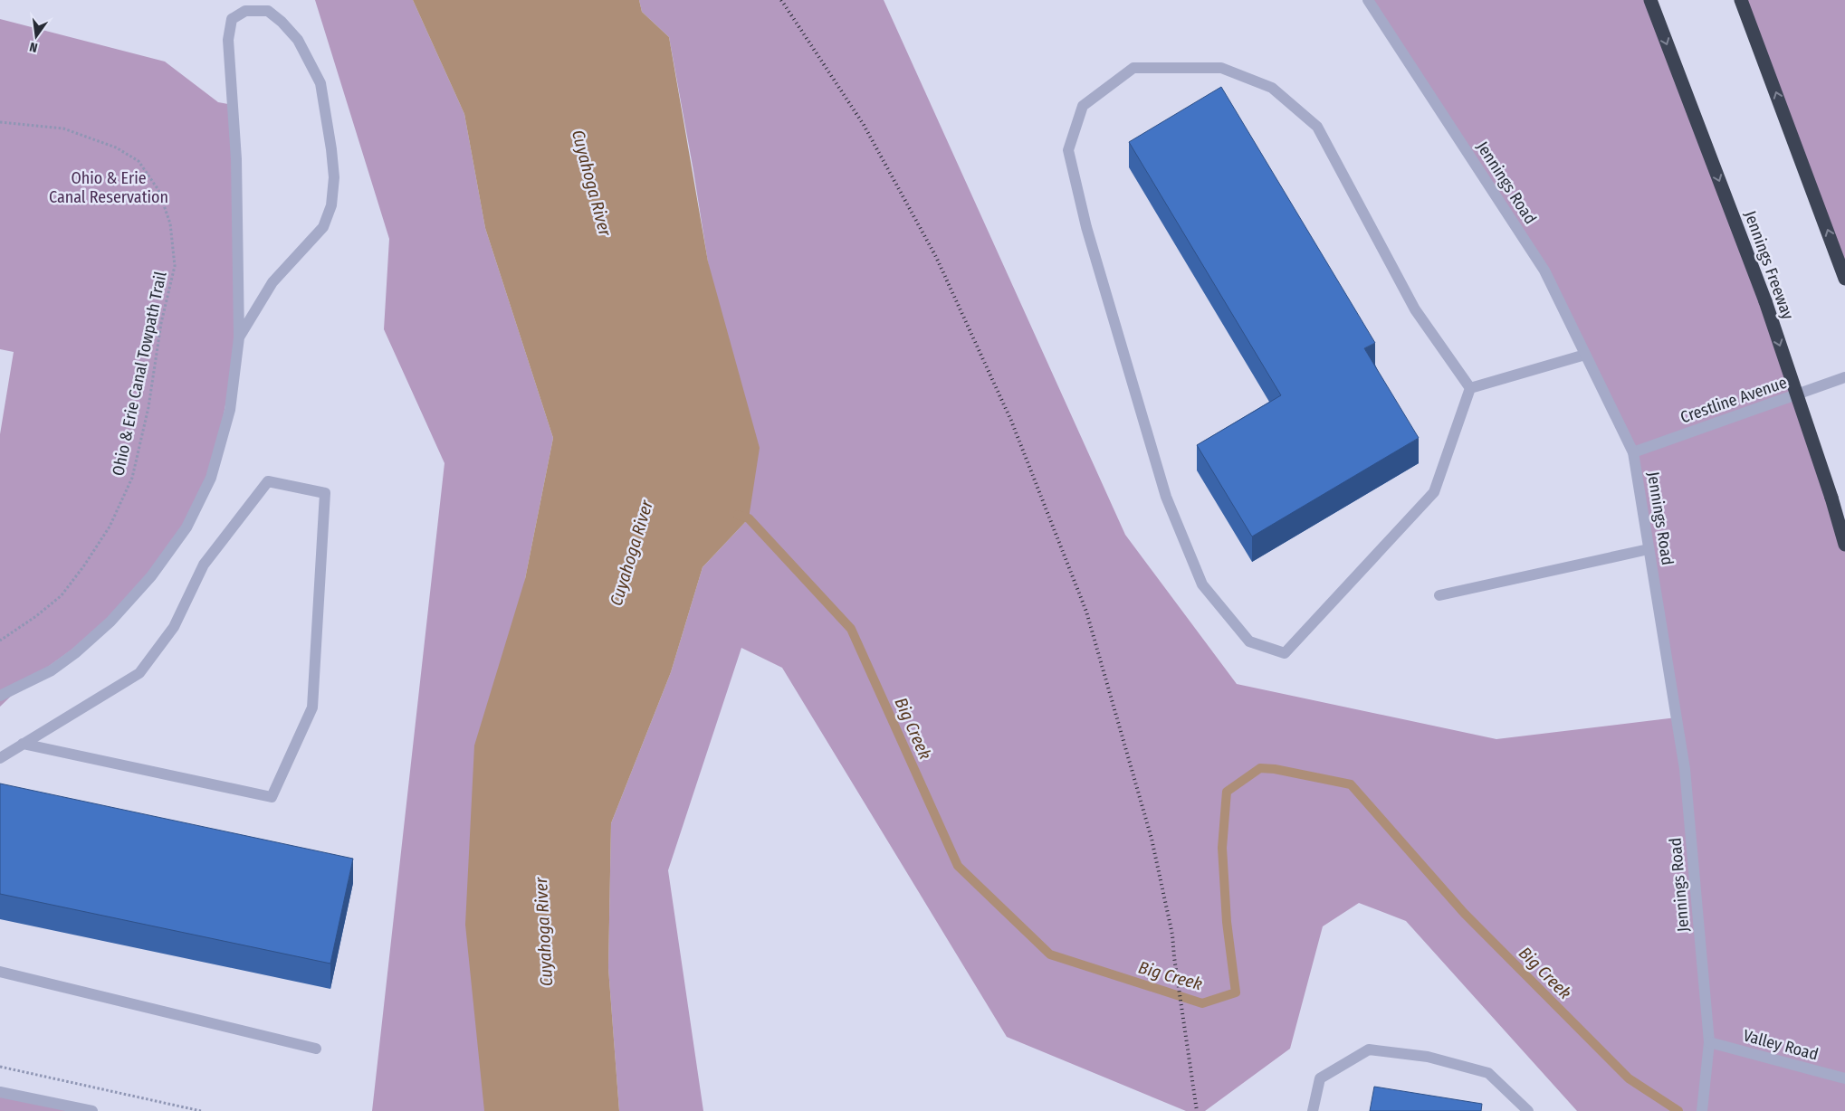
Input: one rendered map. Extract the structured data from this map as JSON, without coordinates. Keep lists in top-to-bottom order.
{
  "streets": {
    "highway": ["Jennings Freeway"],
    "street": ["Jennings Road", "Crestline Avenue", "Valley Road"],
    "path": ["Ohio & Erie Canal Towpath Trail"]
  },
  "crossings": [
    ["Jennings Road", "Crestline Avenue"],
    ["Jennings Road", "Valley Road"]
  ],
  "water": ["Cuyahoga River", "Big Creek"],
  "parks": ["Ohio & Erie Canal Reservation"],
  "north": "bottom"
}
